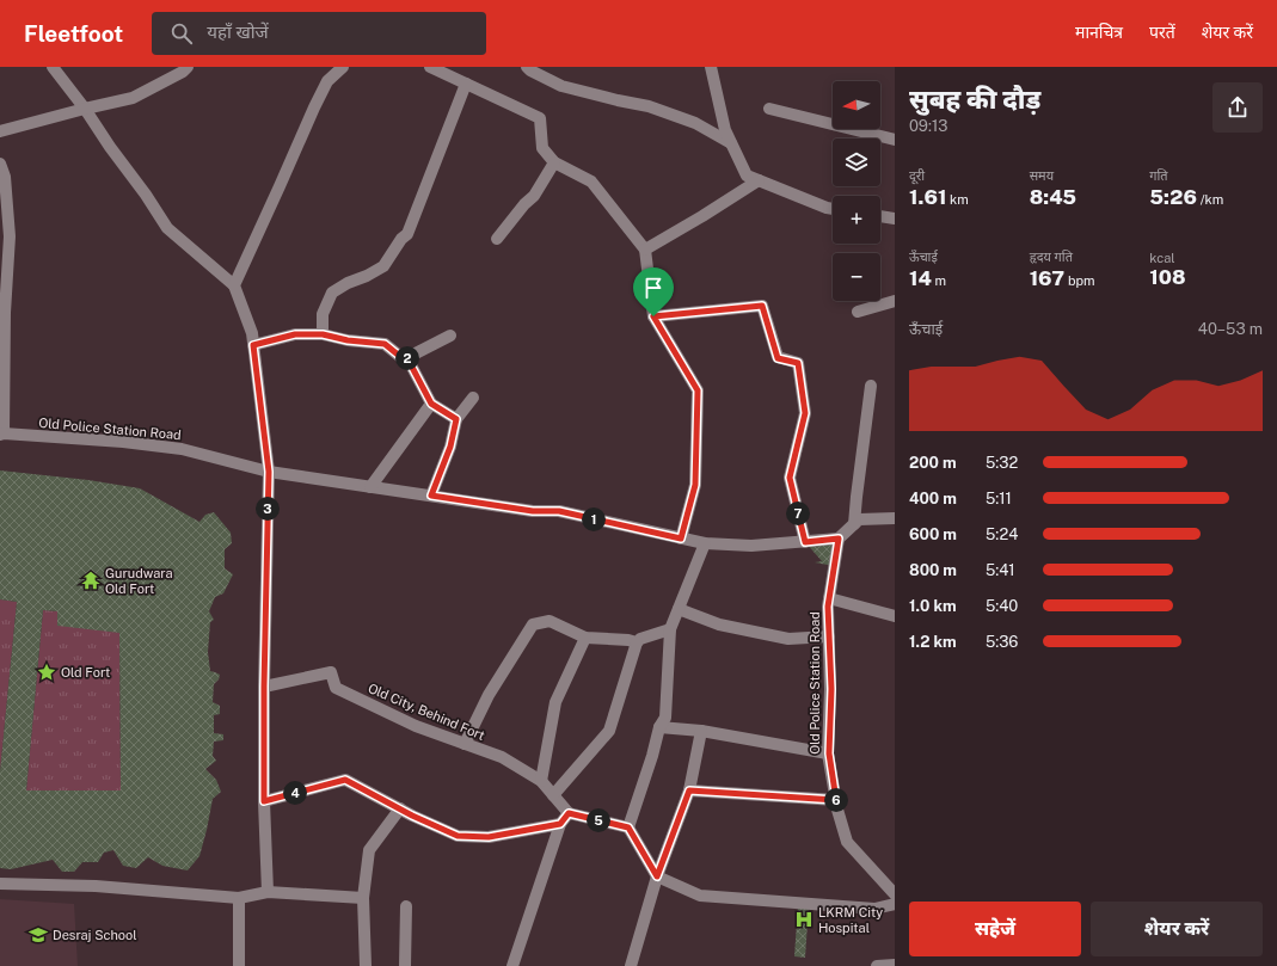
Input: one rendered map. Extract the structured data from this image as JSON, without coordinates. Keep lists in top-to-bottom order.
{
  "streets": {
    "street": ["Old Police Station Road", "Old City, Behind Fort"]
  },
  "places": {
    "temple": ["Gurudwara Old Fort"],
    "place": ["Old Fort"],
    "hospital": ["LKRM City Hospital"],
    "school or university": ["Desraj School"]
  },
  "north": "left",
  "page": {
    "header": "Fleetfoot",
    "search": "यहाँ खोजें",
    "nav": ["मानचित्र", "परतें", "शेयर करें"],
    "heading": ["सुबह की दौड़", "09:13"],
    "map_buttons": ["+", "−"],
    "stats": [
      ["दूरी", "1.61 km"],
      ["समय", "8:45"],
      ["गति", "5:26 /km"],
      ["ऊँचाई", "14 m"],
      ["हृदय गति", "167 bpm"],
      ["kcal", "108"]
    ],
    "chart": ["ऊँचाई", "40–53 m"],
    "pins": [
      "2",
      "3",
      "7",
      "1",
      "4",
      "6",
      "5"
    ],
    "list": [
      {
        "name": "200 m",
        "note": "5:32"
      },
      {
        "name": "400 m",
        "note": "5:11"
      },
      {
        "name": "600 m",
        "note": "5:24"
      },
      {
        "name": "800 m",
        "note": "5:41"
      },
      {
        "name": "1.0 km",
        "note": "5:40"
      },
      {
        "name": "1.2 km",
        "note": "5:36"
      }
    ],
    "buttons": ["सहेजें", "शेयर करें"]
  }
}
